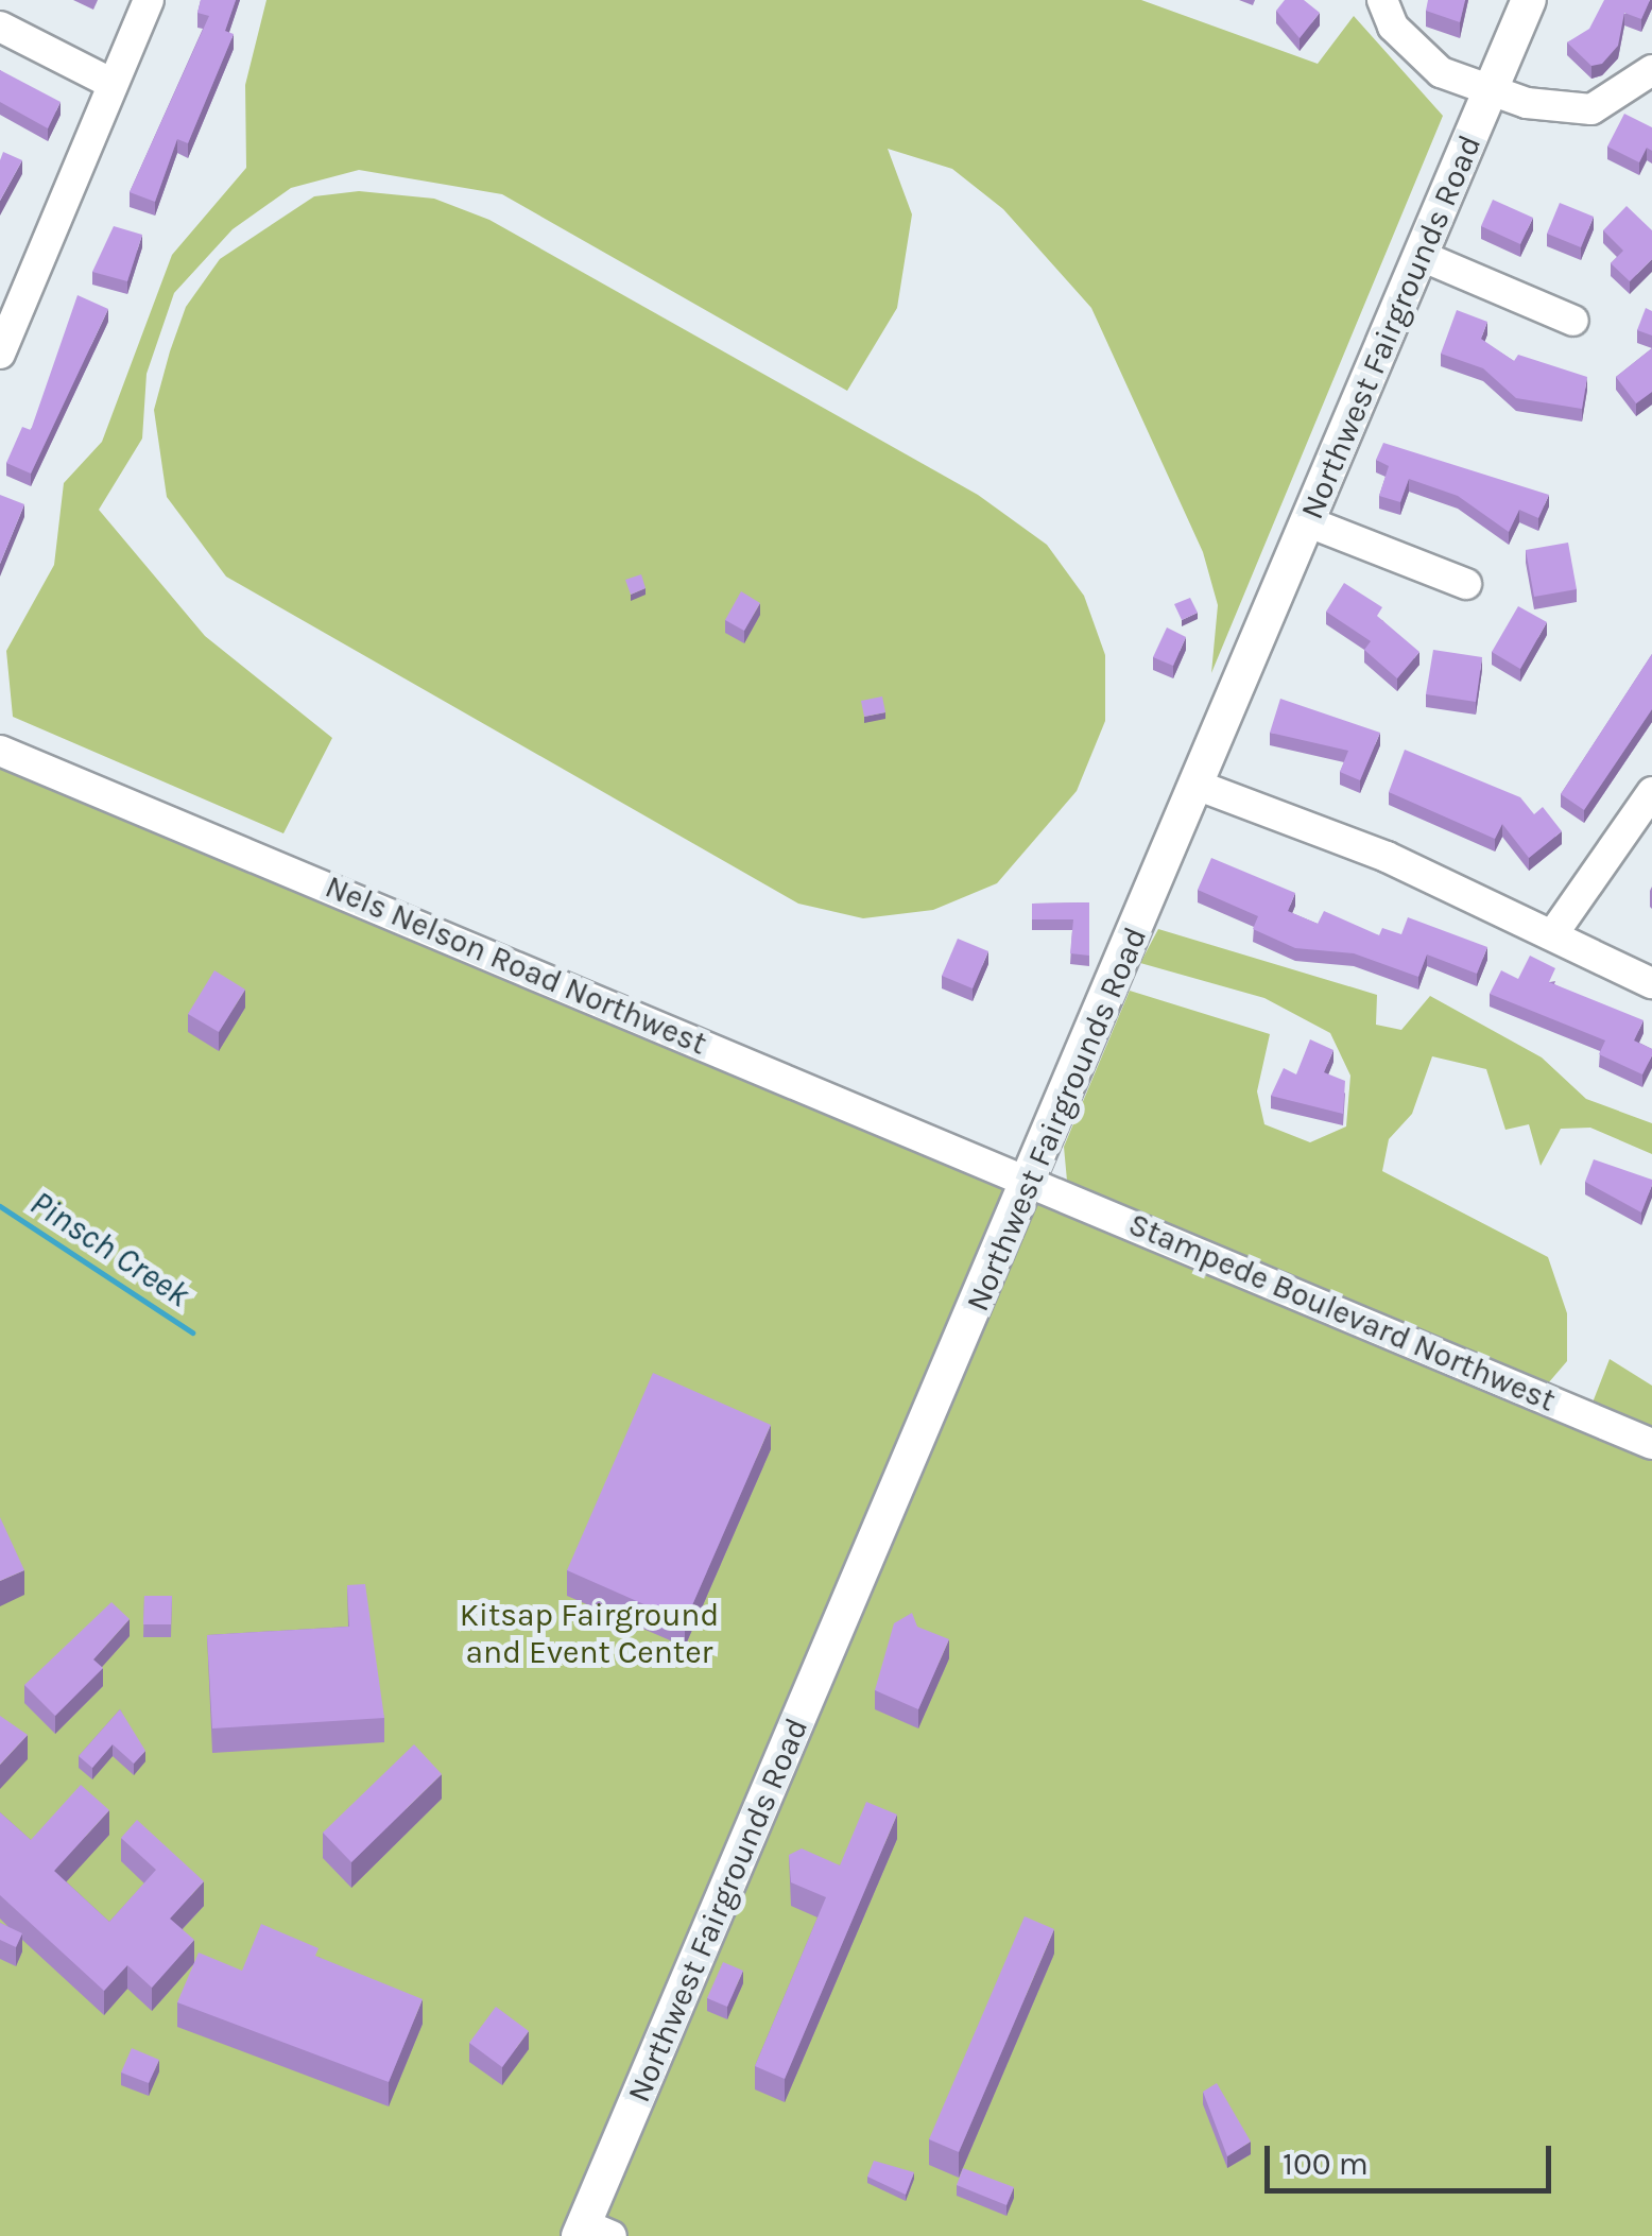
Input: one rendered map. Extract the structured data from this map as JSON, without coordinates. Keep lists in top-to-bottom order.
{
  "streets": {
    "main road": ["Northwest Fairgrounds Road"],
    "street": ["Nels Nelson Road Northwest", "Stampede Boulevard Northwest"]
  },
  "crossings": [
    ["Northwest Fairgrounds Road", "Nels Nelson Road Northwest"],
    ["Northwest Fairgrounds Road", "Stampede Boulevard Northwest"],
    ["Nels Nelson Road Northwest", "Stampede Boulevard Northwest"]
  ],
  "water": ["Pinsch Creek"],
  "parks": ["Kitsap Fairground and Event Center"],
  "scale_bar": "100 m"
}
